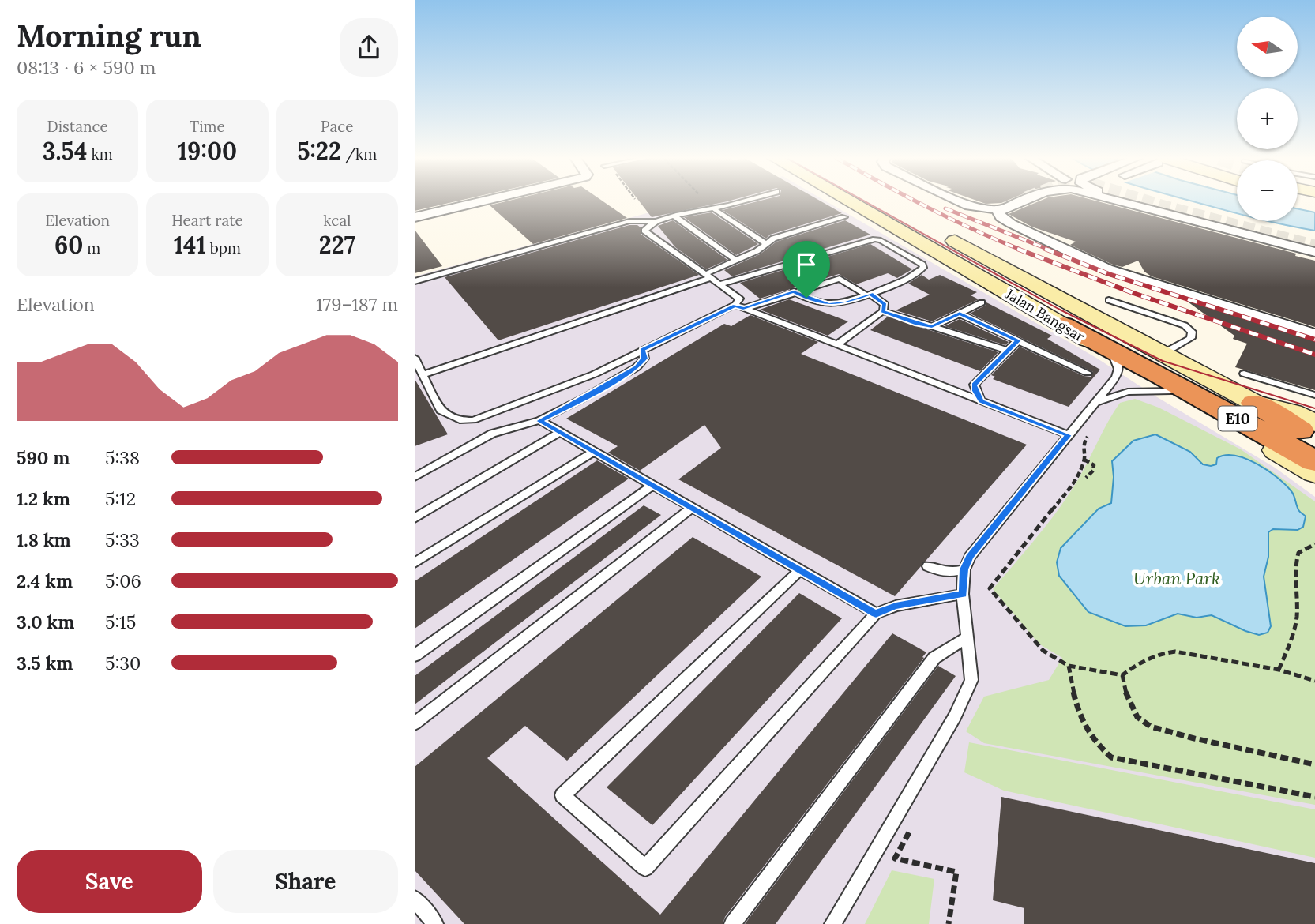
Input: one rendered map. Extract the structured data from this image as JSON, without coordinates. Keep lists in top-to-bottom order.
{
  "streets": {
    "highway": ["E10"],
    "main road": ["Jalan Bangsar"]
  },
  "crossings": [
    ["Jalan Bangsar", "E10"]
  ],
  "parks": ["Urban Park"],
  "north": "left",
  "page": {
    "heading": ["Morning run", "08:13 · 6 × 590 m"],
    "map_buttons": ["+", "−"],
    "stats": [
      ["Distance", "3.54 km"],
      ["Time", "19:00"],
      ["Pace", "5:22 /km"],
      ["Elevation", "60 m"],
      ["Heart rate", "141 bpm"],
      ["kcal", "227"]
    ],
    "chart": ["Elevation", "179–187 m"],
    "list": [
      {
        "name": "590 m",
        "note": "5:38"
      },
      {
        "name": "1.2 km",
        "note": "5:12"
      },
      {
        "name": "1.8 km",
        "note": "5:33"
      },
      {
        "name": "2.4 km",
        "note": "5:06"
      },
      {
        "name": "3.0 km",
        "note": "5:15"
      },
      {
        "name": "3.5 km",
        "note": "5:30"
      }
    ],
    "buttons": ["Save", "Share"]
  }
}
